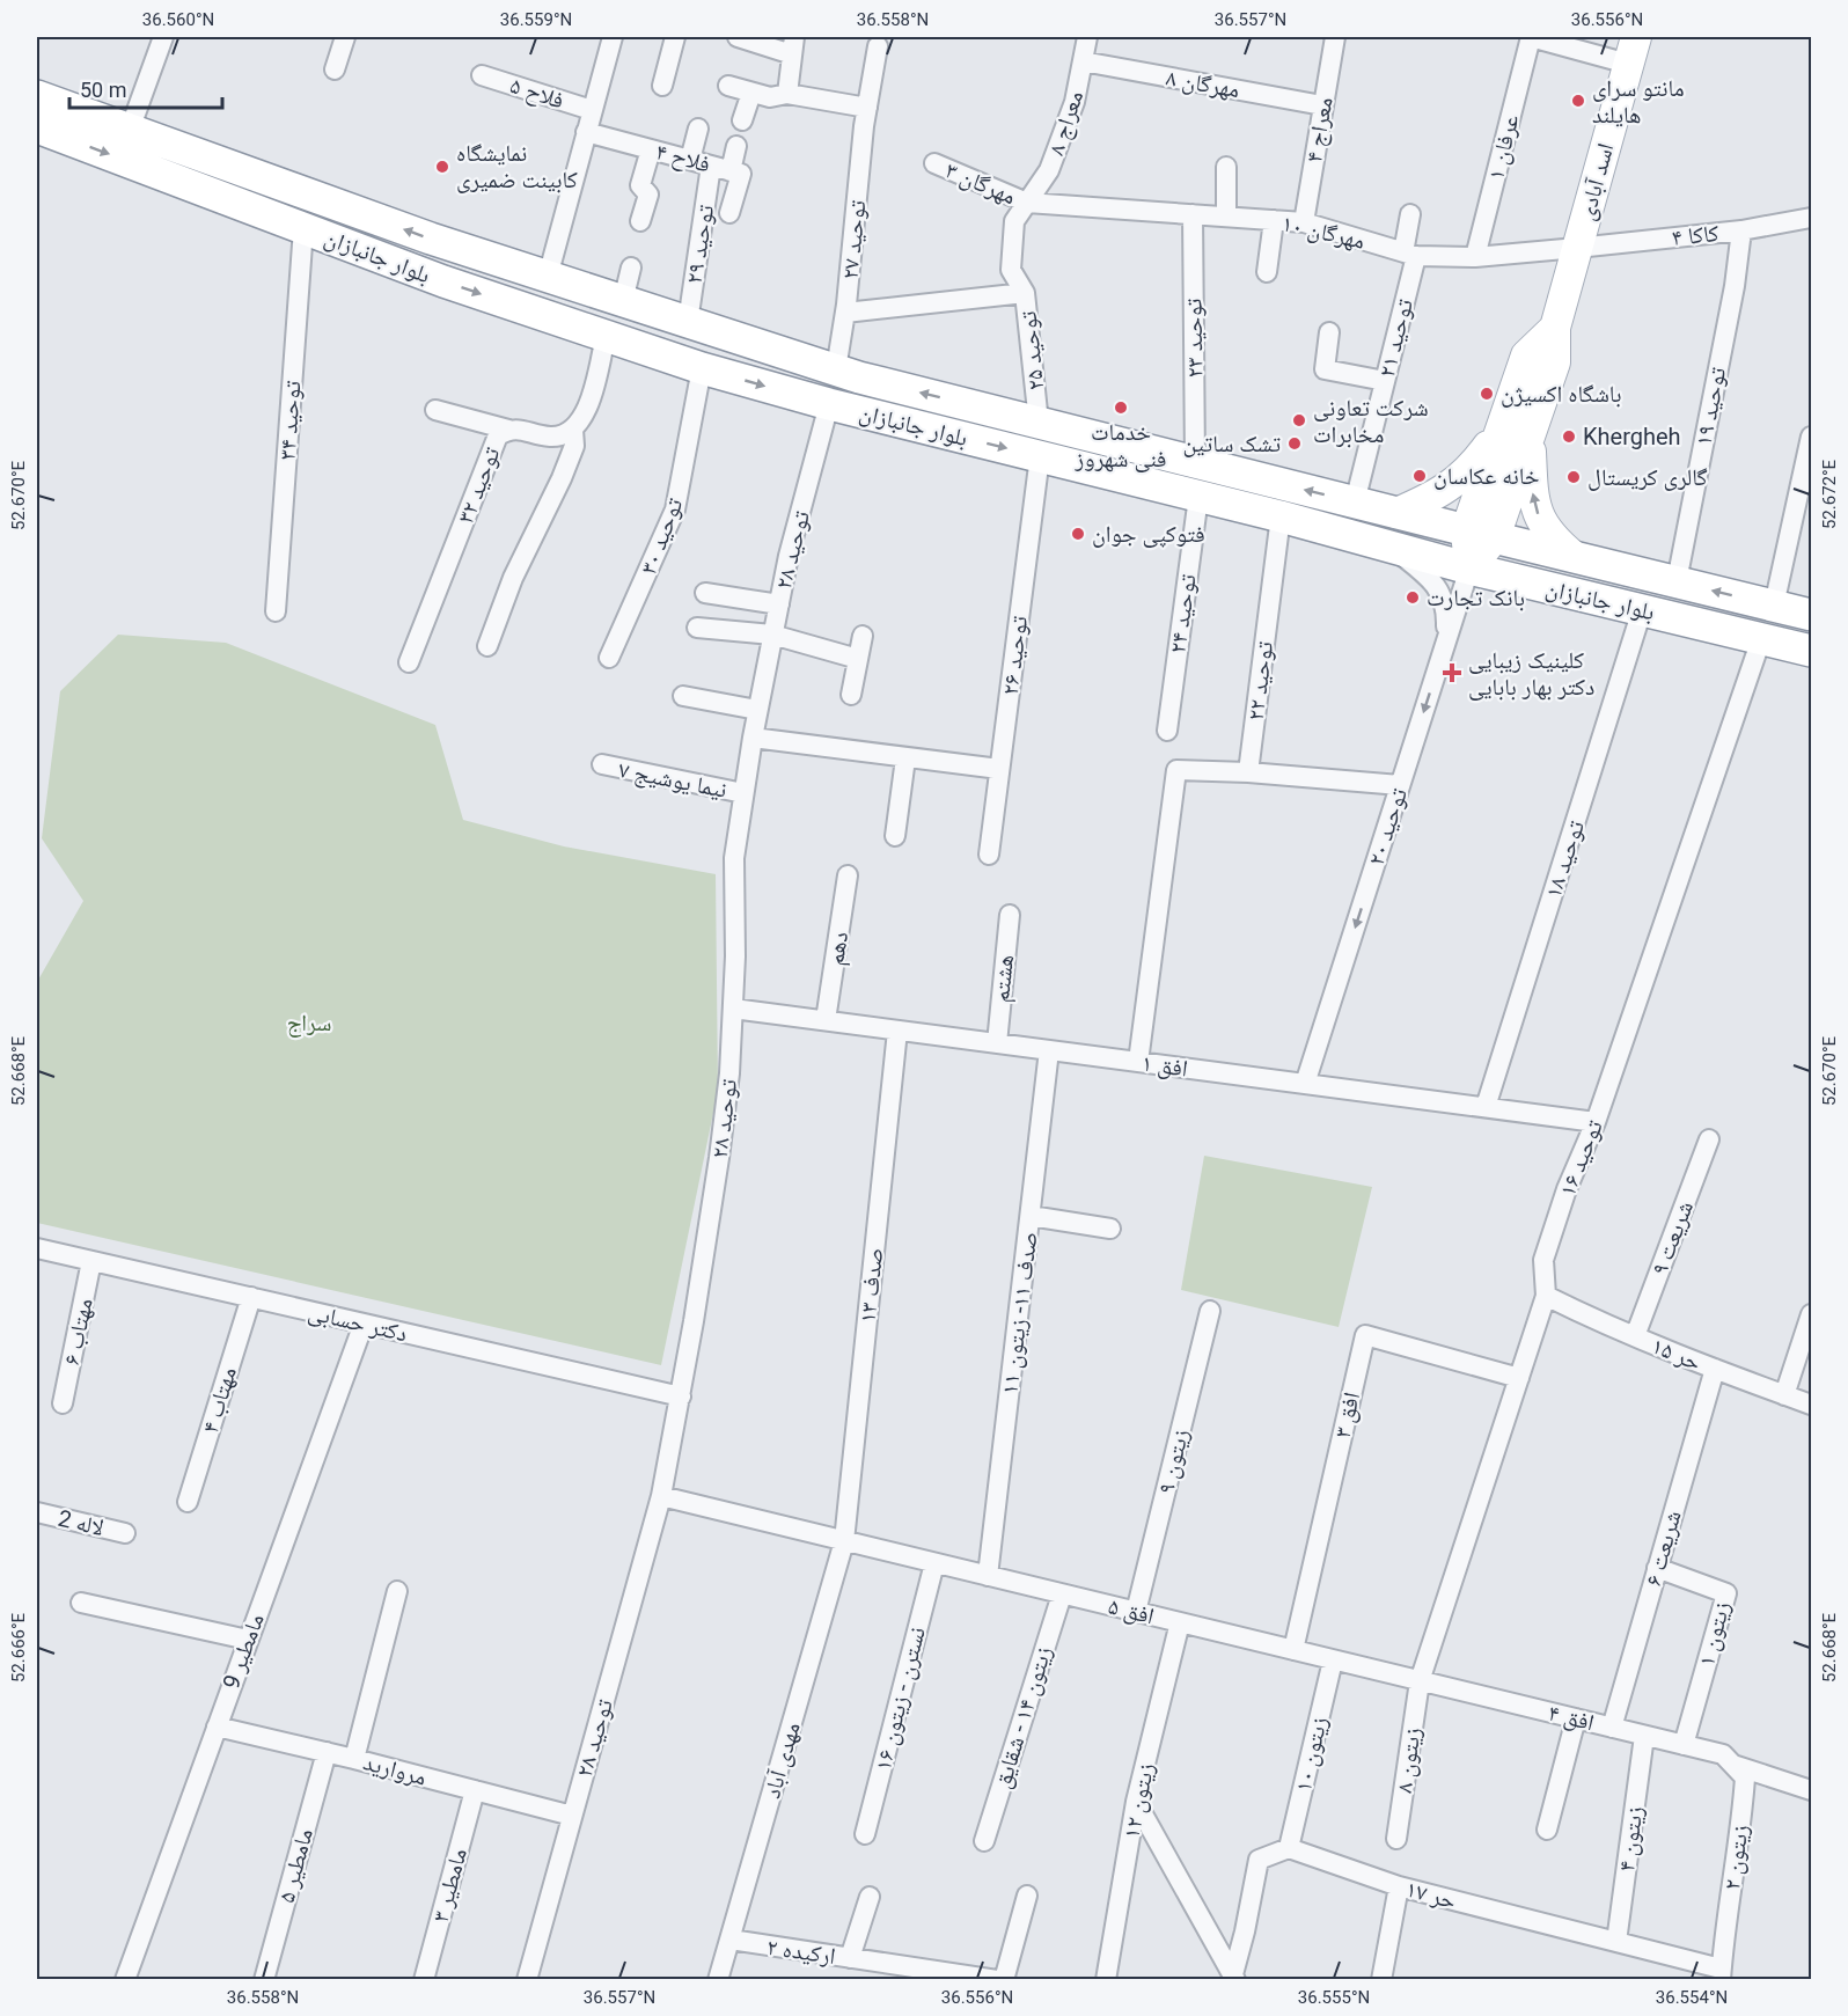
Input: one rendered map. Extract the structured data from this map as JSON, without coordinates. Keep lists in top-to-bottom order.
{
  "streets": {
    "highway": ["بلوار جانبازان"],
    "main road": ["اسد آبادی"],
    "street": [
      "مهرگان ۸",
      "فلاح ۵",
      "معراج ۸",
      "معراج ۴",
      "عرفان ۱",
      "فلاح ۴",
      "مهرگان ۳",
      "مهرگان ۱۰",
      "کاکا ۴",
      "توحید ۲۷",
      "توحید ۲۹",
      "توحید ۲۳",
      "توحید ۲۱",
      "توحید ۲۵",
      "توحید ۱۹",
      "توحید ۳۴",
      "توحید ۳۲",
      "توحید ۳۰",
      "توحید ۲۸",
      "توحید ۲۴",
      "توحید ۲۶",
      "توحید ۲۲",
      "نیما یوشیج ۷",
      "توحید ۲۰",
      "توحید ۱۸",
      "دهم",
      "هشتم",
      "افق ۱",
      "توحید ۱۶",
      "شریعت ۹",
      "صدف ۱۳",
      "صدف ۱۱- زیتون ۱۱",
      "دکتر حسابی",
      "مهتاب ۶",
      "حر ۱۵",
      "مهتاب ۴",
      "افق ۳",
      "زیتون ۹",
      "لاله 2",
      "شریعت ۶",
      "افق ۵",
      "زیتون ۱",
      "مامطیر 9",
      "نسترن - زیتون ۱۶",
      "زیتون ۱۴ - شقایق",
      "افق ۴",
      "زیتون ۱۰",
      "مهدی آباد",
      "زیتون ۸",
      "مروارید",
      "زیتون ۱۲",
      "زیتون ۴",
      "زیتون ۲",
      "مامطیر ۵",
      "مامطیر ۳",
      "حر ۱۷",
      "ارکیده ۲"
    ]
  },
  "crossings": [
    ["مهرگان ۸", "معراج ۸"],
    ["مهرگان ۸", "معراج ۴"],
    ["معراج ۸", "مهرگان ۳"],
    ["معراج ۸", "مهرگان ۱۰"],
    ["معراج ۸", "توحید ۲۵"],
    ["معراج ۴", "مهرگان ۱۰"],
    ["عرفان ۱", "مهرگان ۱۰"],
    ["فلاح ۴", "توحید ۲۹"],
    ["اسد آبادی", "مهرگان ۱۰"],
    ["اسد آبادی", "کاکا ۴"],
    ["اسد آبادی", "بلوار جانبازان"],
    ["مهرگان ۳", "مهرگان ۱۰"],
    ["مهرگان ۳", "توحید ۲۵"],
    ["مهرگان ۱۰", "کاکا ۴"],
    ["مهرگان ۱۰", "توحید ۲۳"],
    ["مهرگان ۱۰", "توحید ۲۱"],
    ["مهرگان ۱۰", "توحید ۲۵"],
    ["کاکا ۴", "توحید ۱۹"],
    ["توحید ۲۷", "بلوار جانبازان"],
    ["توحید ۲۹", "بلوار جانبازان"],
    ["بلوار جانبازان", "توحید ۲۳"],
    ["بلوار جانبازان", "توحید ۲۱"],
    ["بلوار جانبازان", "توحید ۲۵"],
    ["بلوار جانبازان", "توحید ۱۹"],
    ["بلوار جانبازان", "توحید ۳۴"],
    ["بلوار جانبازان", "توحید ۳۰"],
    ["بلوار جانبازان", "توحید ۲۸"],
    ["بلوار جانبازان", "توحید ۲۴"],
    ["بلوار جانبازان", "توحید ۲۶"],
    ["بلوار جانبازان", "توحید ۲۲"],
    ["بلوار جانبازان", "توحید ۲۰"],
    ["بلوار جانبازان", "توحید ۱۸"],
    ["بلوار جانبازان", "توحید ۱۶"],
    ["توحید ۲۸", "نیما یوشیج ۷"],
    ["توحید ۲۸", "افق ۱"],
    ["توحید ۲۸", "دکتر حسابی"],
    ["توحید ۲۸", "مروارید"],
    ["توحید ۲۰", "افق ۱"],
    ["توحید ۱۸", "افق ۱"],
    ["دهم", "افق ۱"],
    ["هشتم", "افق ۱"],
    ["افق ۱", "توحید ۱۶"],
    ["افق ۱", "صدف ۱۳"],
    ["افق ۱", "صدف ۱۱- زیتون ۱۱"],
    ["توحید ۱۶", "حر ۱۵"],
    ["توحید ۱۶", "افق ۳"],
    ["توحید ۱۶", "افق ۵"],
    ["توحید ۱۶", "افق ۴"],
    ["توحید ۱۶", "زیتون ۸"],
    ["شریعت ۹", "حر ۱۵"],
    ["صدف ۱۳", "افق ۵"],
    ["صدف ۱۳", "مهدی آباد"],
    ["صدف ۱۱- زیتون ۱۱", "افق ۵"],
    ["دکتر حسابی", "مهتاب ۶"],
    ["دکتر حسابی", "مهتاب ۴"],
    ["دکتر حسابی", "مامطیر 9"],
    ["حر ۱۵", "شریعت ۶"],
    ["افق ۳", "افق ۵"],
    ["زیتون ۹", "افق ۵"],
    ["شریعت ۶", "زیتون ۱"],
    ["شریعت ۶", "افق ۴"],
    ["افق ۵", "نسترن - زیتون ۱۶"],
    ["افق ۵", "زیتون ۱۴ - شقایق"],
    ["افق ۵", "افق ۴"],
    ["افق ۵", "زیتون ۱۰"],
    ["افق ۵", "مهدی آباد"],
    ["افق ۵", "زیتون ۸"],
    ["افق ۵", "زیتون ۱۲"],
    ["زیتون ۱", "افق ۴"],
    ["مامطیر 9", "مروارید"],
    ["افق ۴", "زیتون ۸"],
    ["افق ۴", "زیتون ۴"],
    ["افق ۴", "زیتون ۲"],
    ["زیتون ۱۰", "حر ۱۷"],
    ["مهدی آباد", "ارکیده ۲"],
    ["مروارید", "مامطیر ۵"],
    ["مروارید", "مامطیر ۳"],
    ["زیتون ۴", "حر ۱۷"],
    ["زیتون ۲", "حر ۱۷"]
  ],
  "one_way": ["توحید ۲۰"],
  "parks": ["سراج"],
  "places": {
    "other": [
      "مانتو سرای هایلند",
      "نمایشگاه کابینت ضمیری",
      "باشگاه اکسیژن",
      "خدمات فنی شهروز",
      "شرکت تعاونی مخابرات",
      "Khergheh",
      "تشک ساتین",
      "خانه عکاسان",
      "گالری کریستال",
      "فتوکپی جوان",
      "بانک تجارت"
    ],
    "health": ["کلینیک زیبایی دکتر بهار بابایی"]
  },
  "scale_bar": "50 m",
  "coordinates": [
    "36.560°N",
    "36.559°N",
    "36.558°N",
    "36.557°N",
    "36.556°N",
    "52.672°E",
    "52.670°E",
    "52.668°E",
    "52.666°E",
    "36.555°N",
    "36.554°N"
  ]
}
